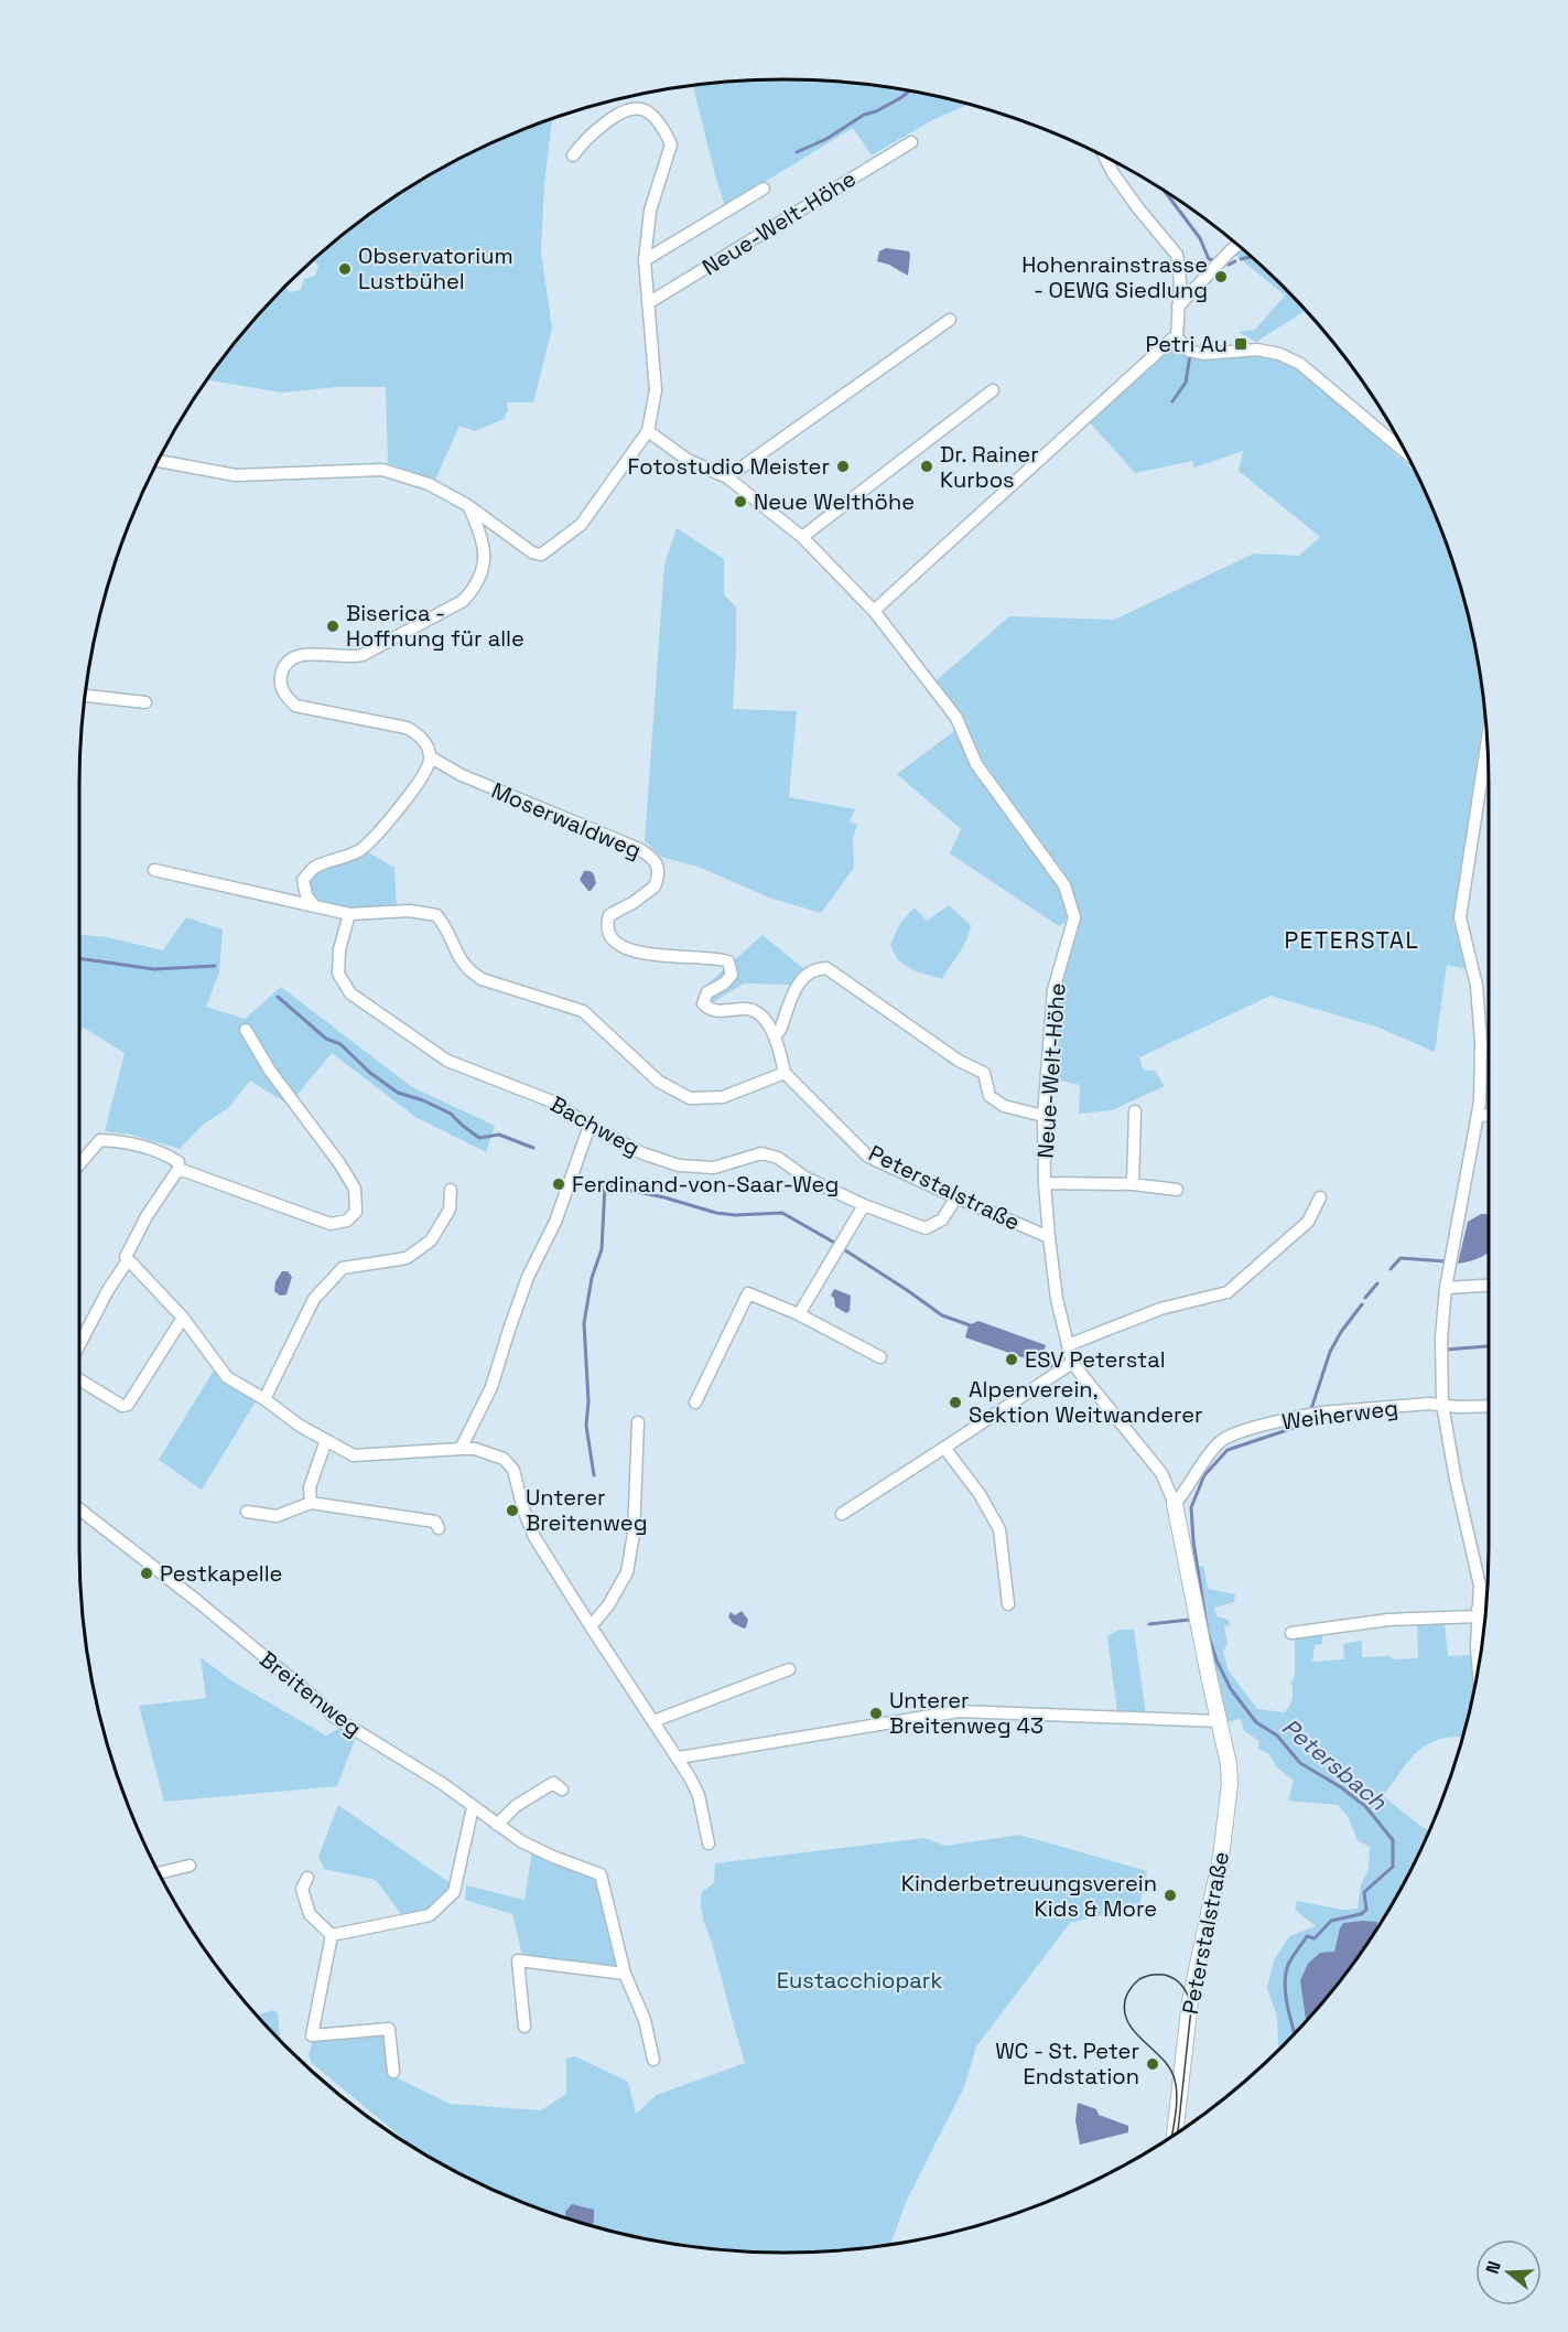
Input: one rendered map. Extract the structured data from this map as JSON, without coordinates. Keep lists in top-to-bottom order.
{
  "streets": {
    "street": [
      "Neue-Welt-Höhe",
      "Moserwaldweg",
      "Bachweg",
      "Peterstalstraße",
      "Weiherweg",
      "Breitenweg"
    ]
  },
  "crossings": [
    ["Neue-Welt-Höhe", "Peterstalstraße"],
    ["Moserwaldweg", "Peterstalstraße"],
    ["Bachweg", "Peterstalstraße"],
    ["Peterstalstraße", "Weiherweg"]
  ],
  "districts": ["PETERSTAL"],
  "water": ["Petersbach"],
  "parks": ["Eustacchiopark"],
  "places": {
    "other": [
      "Observatorium Lustbühel",
      "Hohenrainstrasse - OEWG Siedlung",
      "Fotostudio Meister",
      "Dr. Rainer Kurbos",
      "Neue Welthöhe",
      "Biserica - Hoffnung für alle",
      "Ferdinand-von-Saar-Weg",
      "ESV Peterstal",
      "Alpenverein, Sektion Weitwanderer",
      "Unterer Breitenweg",
      "Pestkapelle",
      "Unterer Breitenweg 43",
      "Kinderbetreuungsverein Kids & More",
      "WC - St. Peter Endstation"
    ],
    "transit": ["Petri Au"]
  },
  "north": "left"
}
